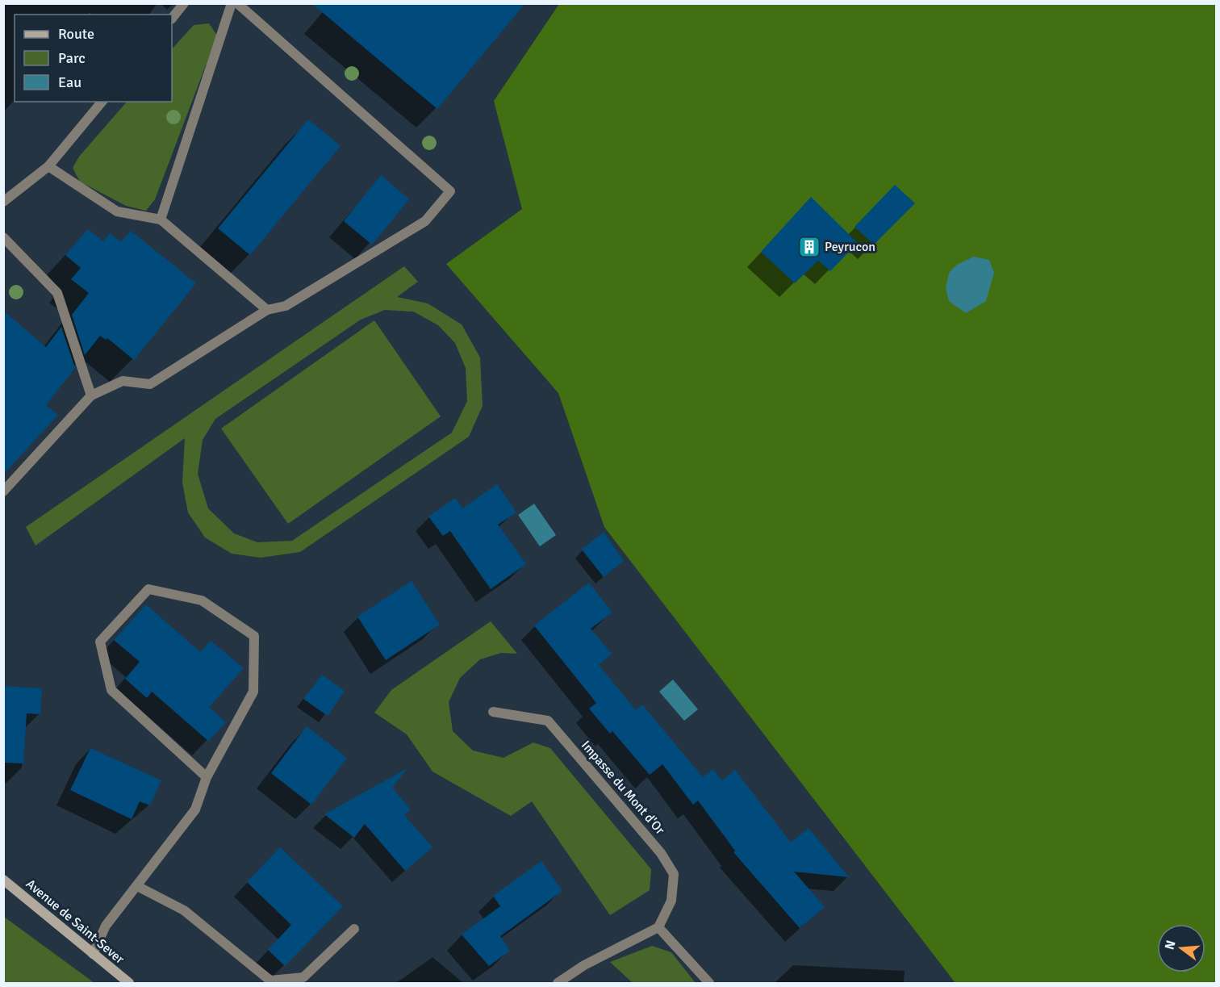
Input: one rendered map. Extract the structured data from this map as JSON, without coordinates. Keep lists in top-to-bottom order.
{
  "streets": {
    "main road": ["Avenue de Saint-Sever"],
    "street": ["Impasse du Mont d'Or"]
  },
  "places": {
    "building": ["Peyrucon"]
  },
  "legend": ["Route", "Parc", "Eau"],
  "north": "left"
}
